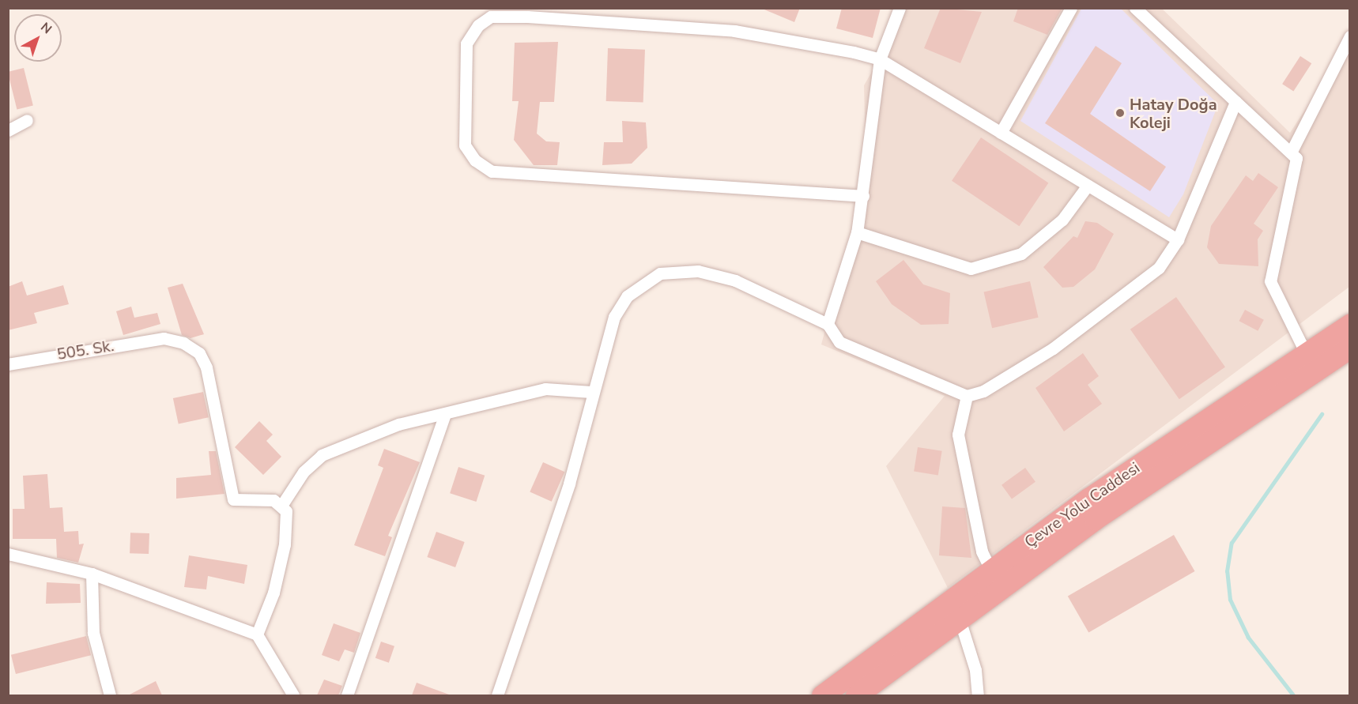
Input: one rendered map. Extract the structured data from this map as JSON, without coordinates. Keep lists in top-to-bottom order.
{
  "streets": {
    "highway": ["Çevre Yolu Caddesi"],
    "street": ["505. Sk."]
  },
  "places": ["Hatay Doğa Koleji"],
  "north": "top right"
}
